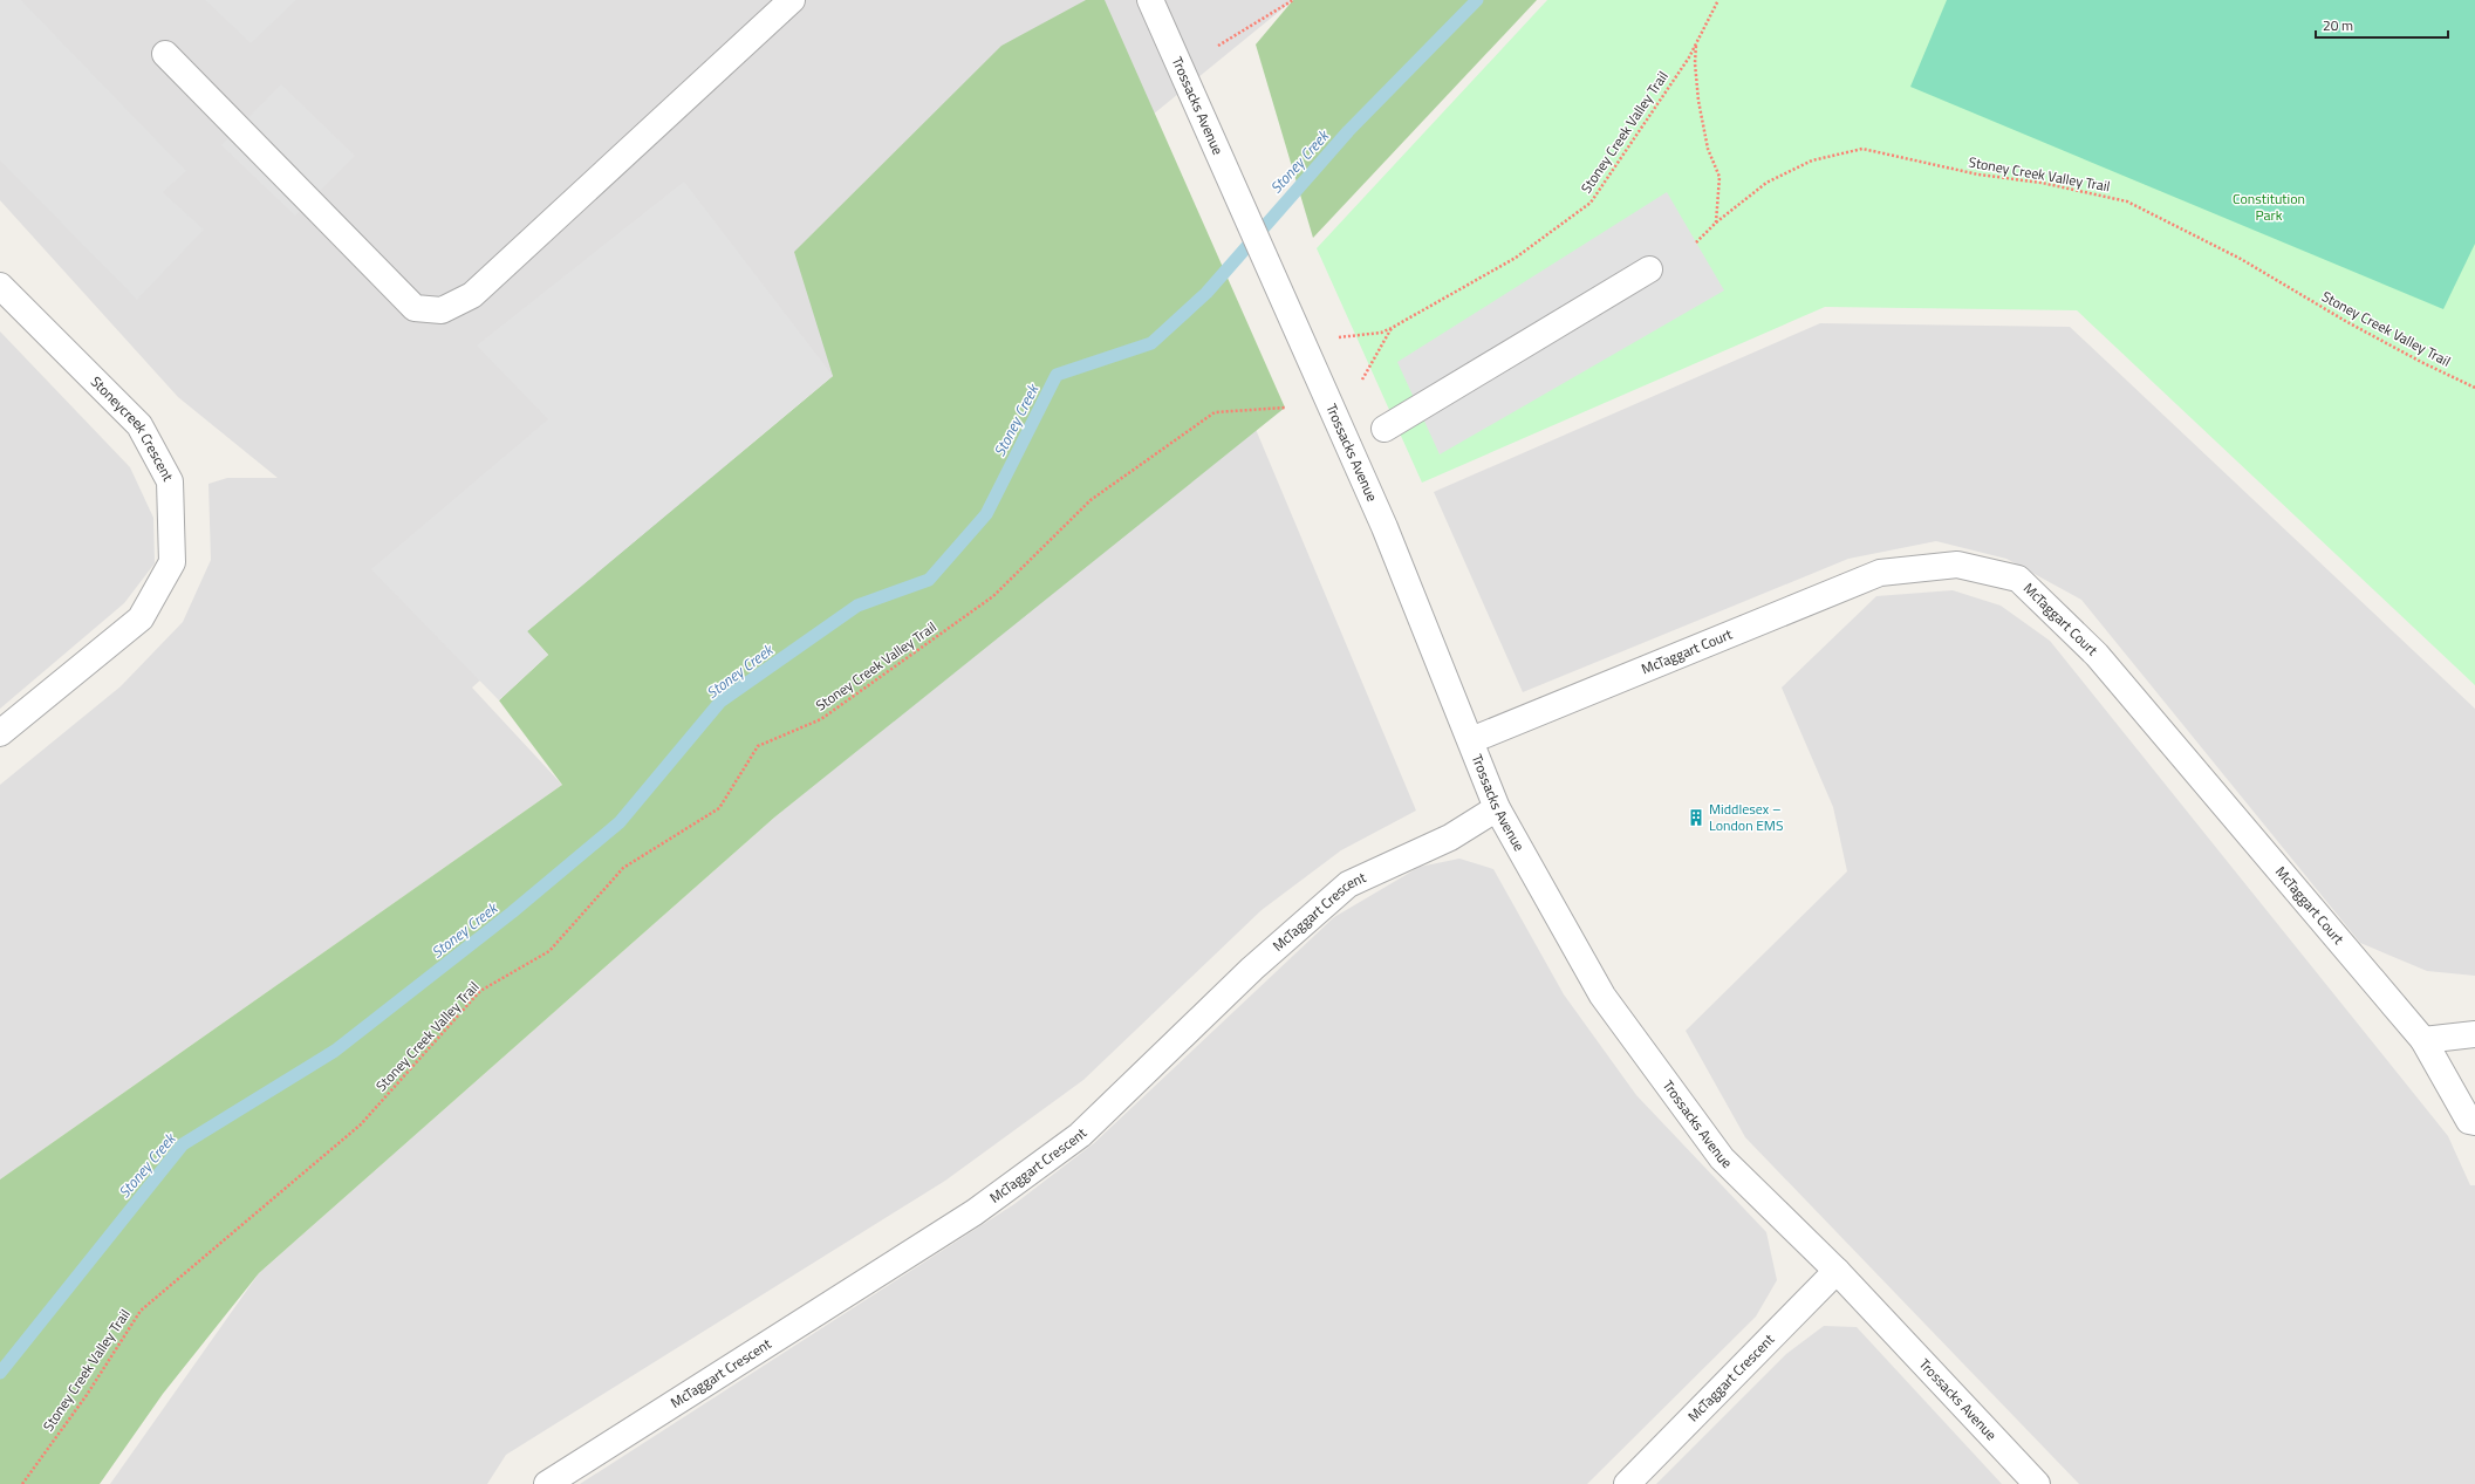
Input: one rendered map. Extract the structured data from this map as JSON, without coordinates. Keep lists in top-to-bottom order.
{
  "streets": {
    "street": [
      "Trossacks Avenue",
      "Stoneycreek Crescent",
      "McTaggart Court",
      "McTaggart Crescent"
    ],
    "path": ["Stoney Creek Valley Trail"]
  },
  "crossings": [
    ["Trossacks Avenue", "McTaggart Court"],
    ["Trossacks Avenue", "McTaggart Crescent"]
  ],
  "water": ["Stoney Creek"],
  "parks": ["Constitution Park"],
  "places": {
    "building": ["Middlesex – London EMS"]
  },
  "scale_bar": "20 m"
}
